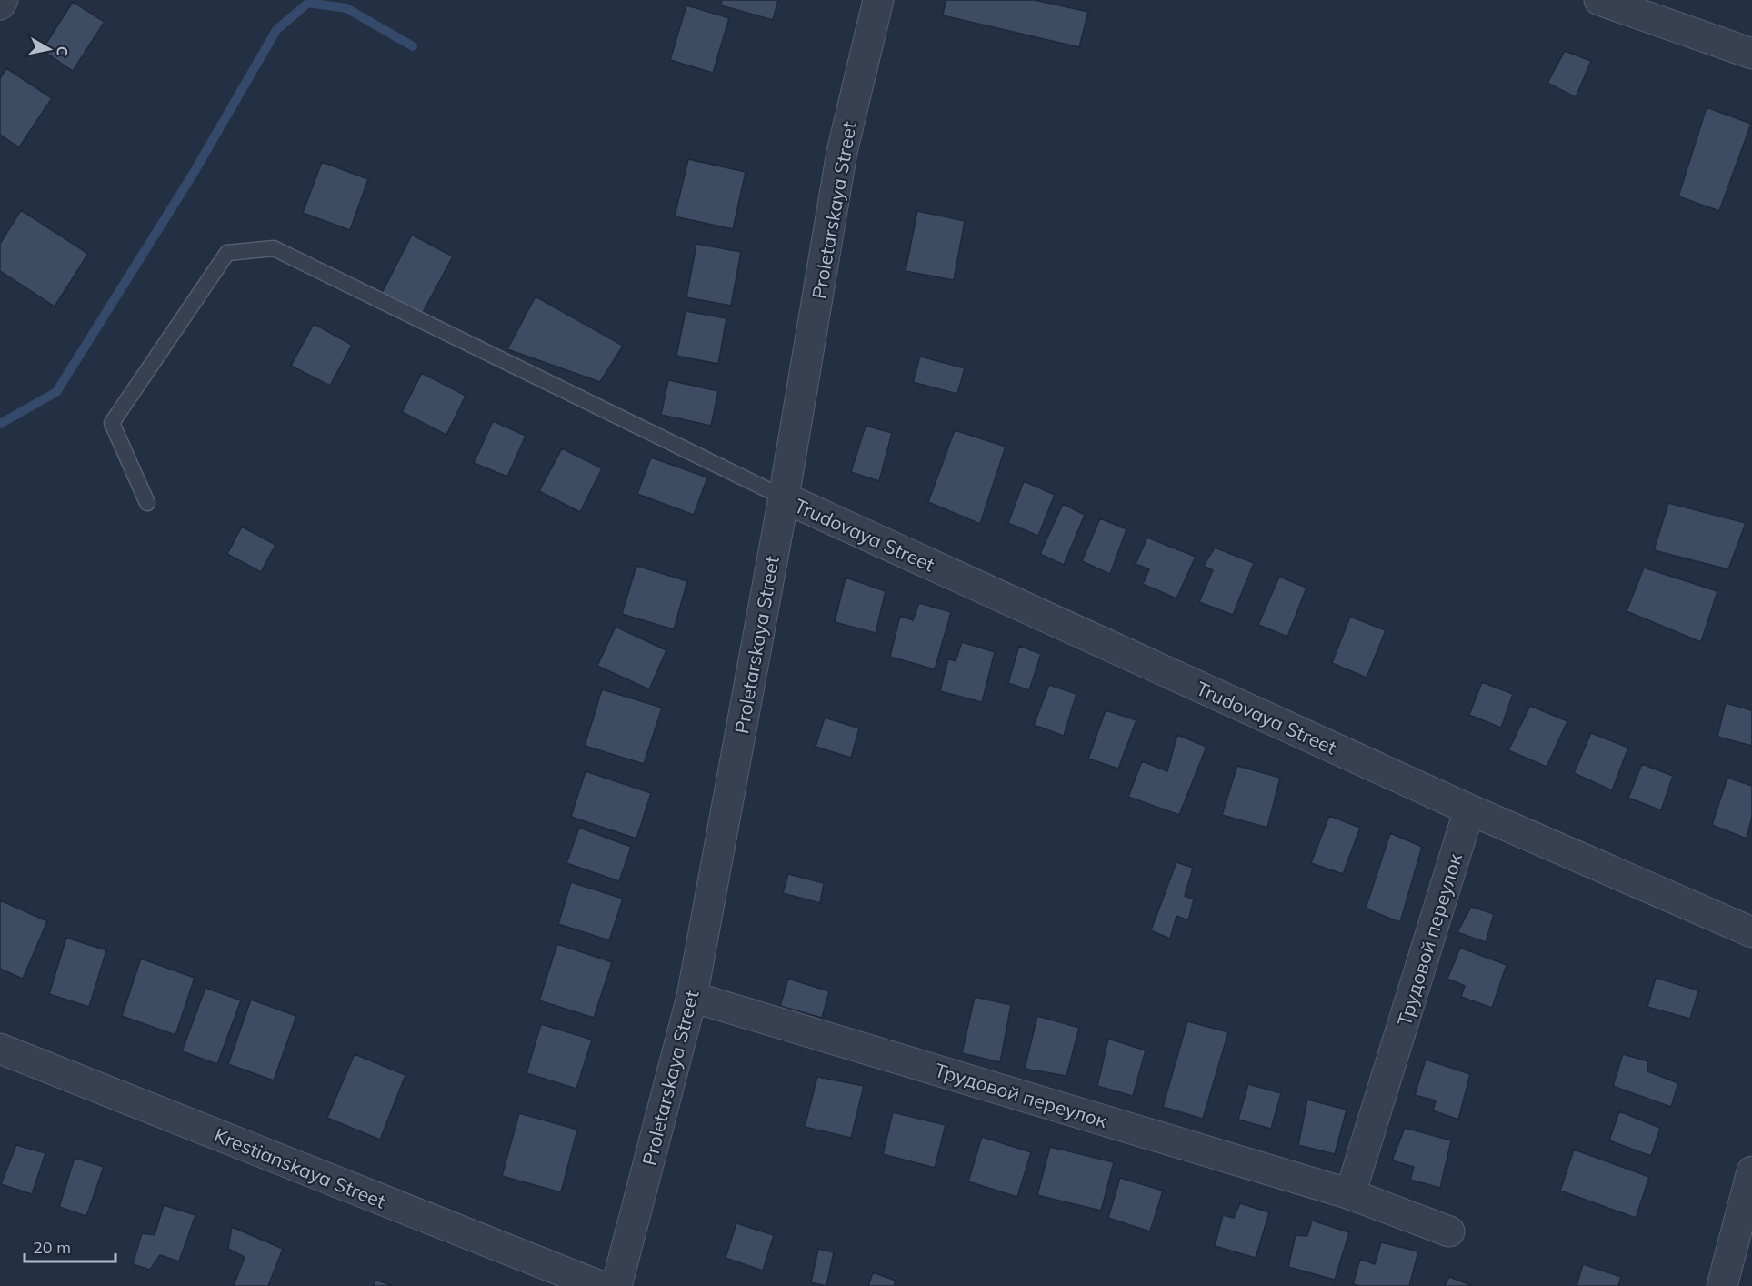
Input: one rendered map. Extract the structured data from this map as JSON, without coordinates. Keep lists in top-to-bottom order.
{
  "streets": {
    "street": [
      "Proletarskaya Street",
      "Trudovaya Street",
      "Трудовой переулок",
      "Krestianskaya Street"
    ]
  },
  "crossings": [
    ["Proletarskaya Street", "Trudovaya Street"],
    ["Proletarskaya Street", "Трудовой переулок"],
    ["Trudovaya Street", "Трудовой переулок"]
  ],
  "scale_bar": "20 m",
  "north": "right"
}
